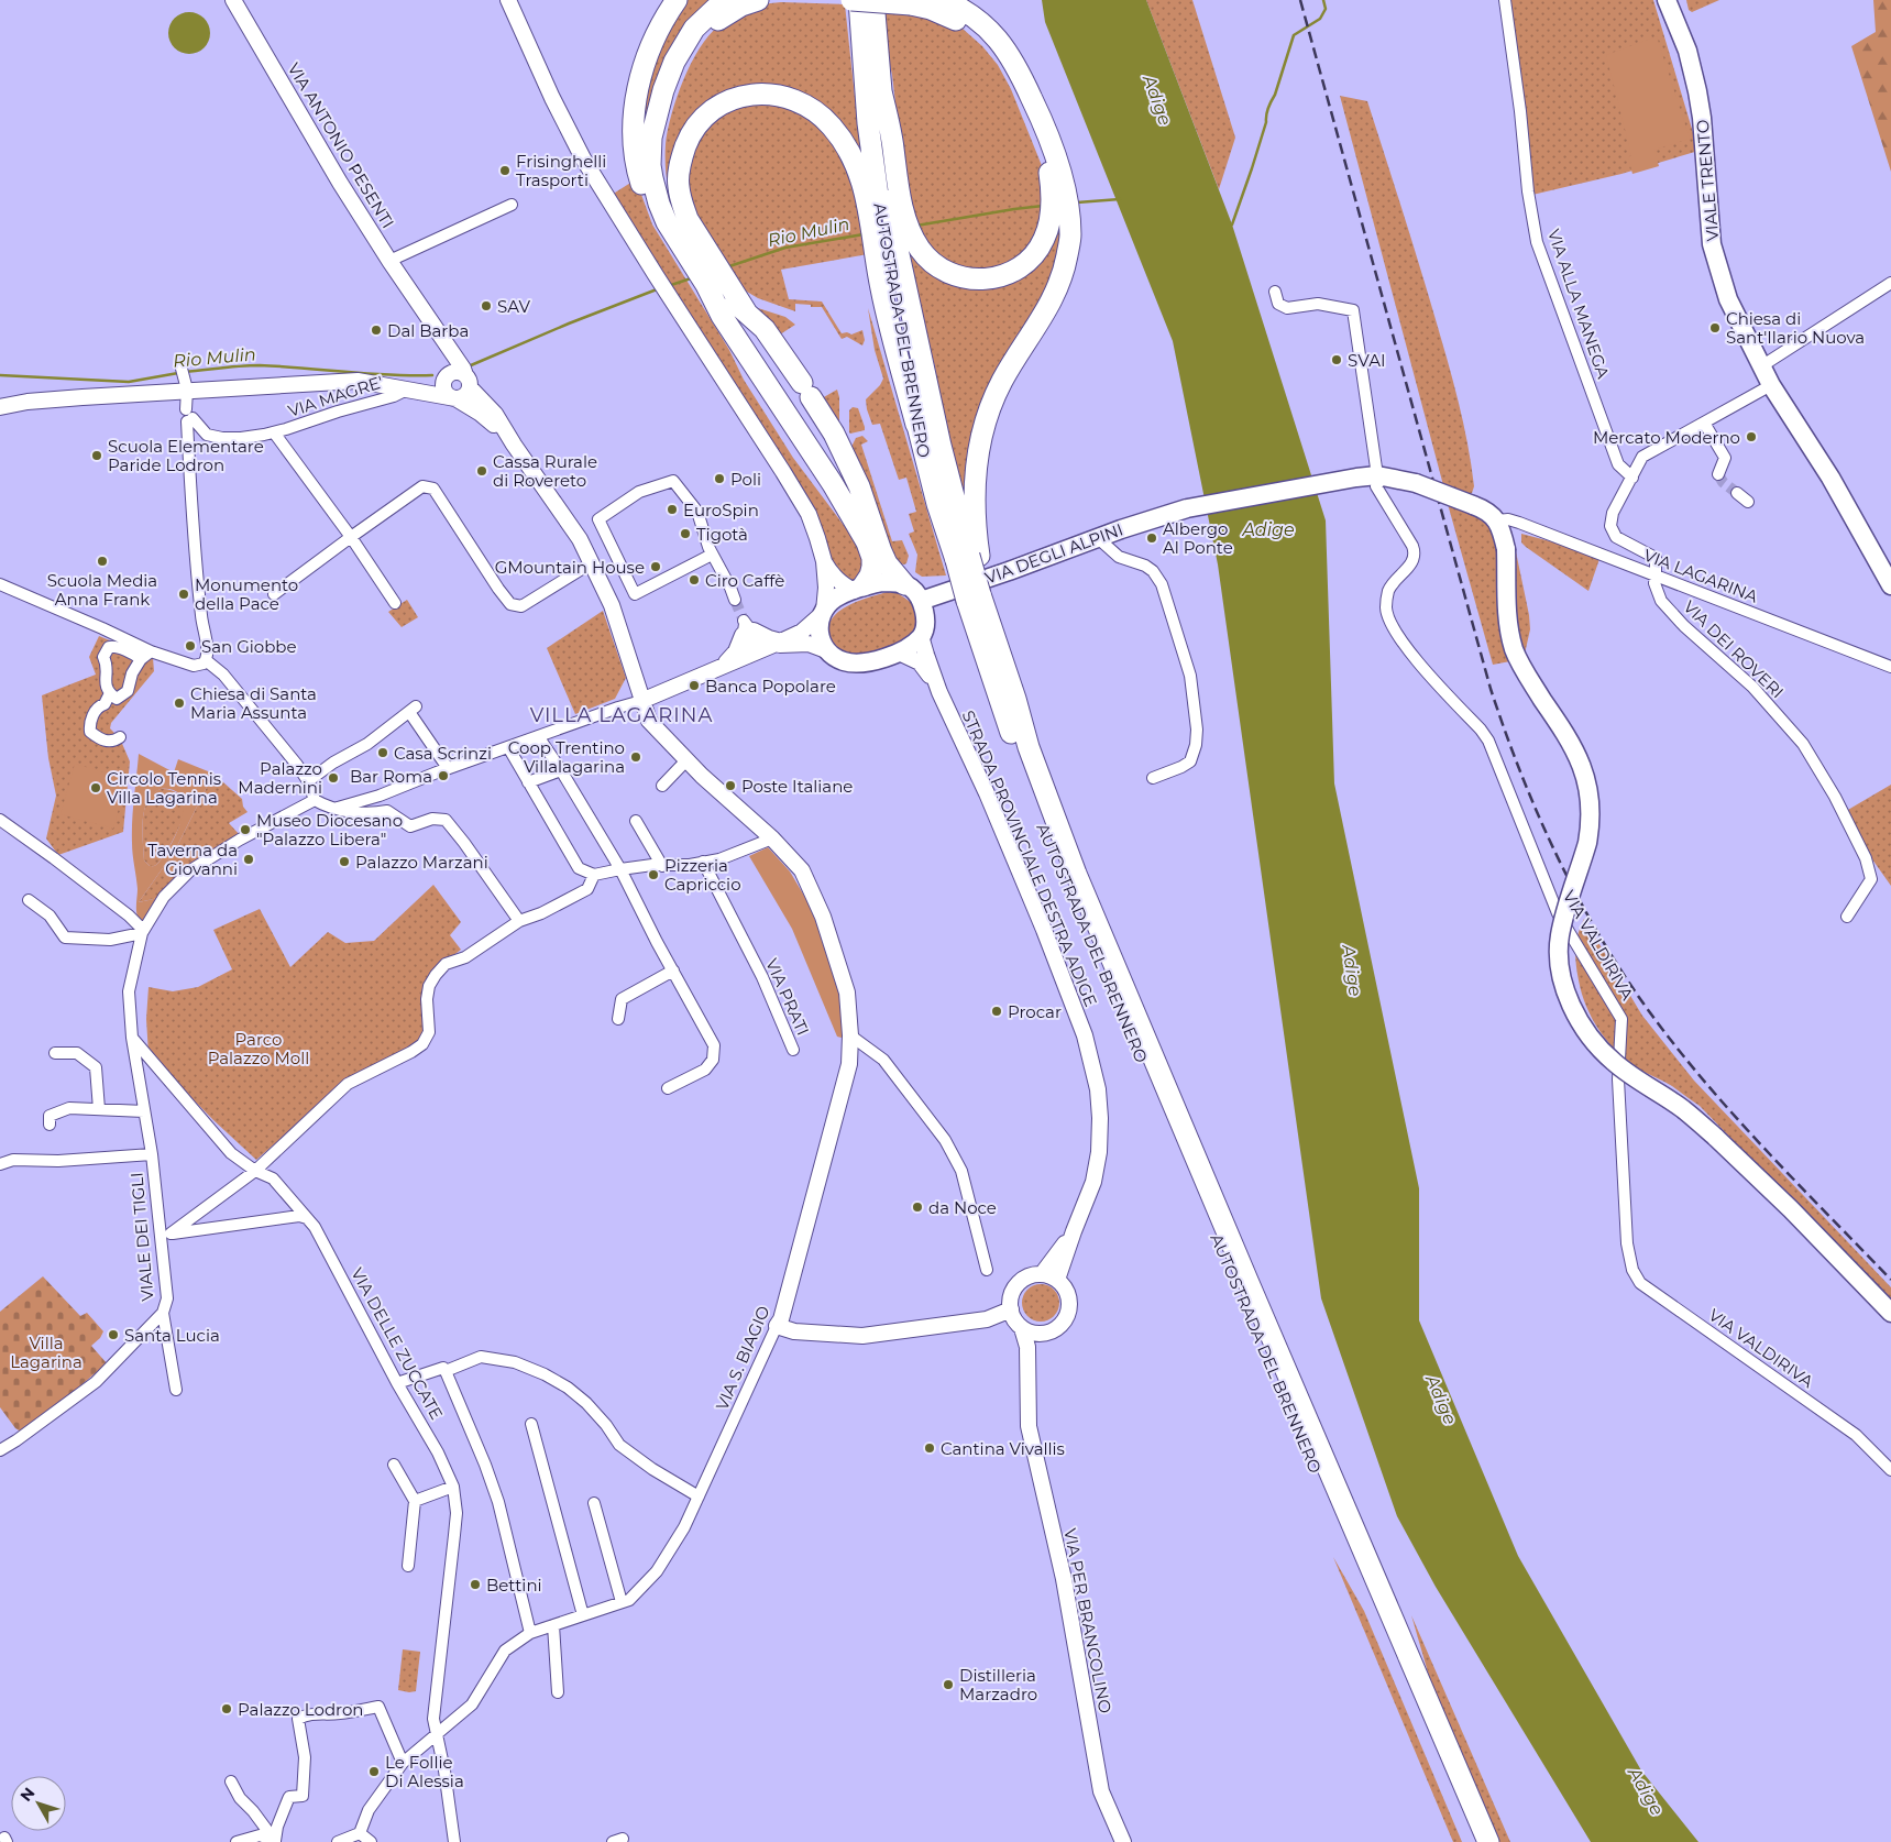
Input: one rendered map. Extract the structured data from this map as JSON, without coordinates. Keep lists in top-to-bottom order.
{
  "streets": {
    "highway": ["AUTOSTRADA DEL BRENNERO"],
    "main road": [
      "VIA ANTONIO PESENTI",
      "VIALE TRENTO",
      "VIA DEGLI ALPINI",
      "STRADA PROVINCIALE DESTRA ADIGE",
      "VIA S. BIAGIO",
      "VIA PER BRANCOLINO"
    ],
    "street": [
      "VIA ALLA MANEGA",
      "VIA MAGRE'",
      "VIA LAGARINA",
      "VIA DEI ROVERI",
      "VIA VALDIRIVA",
      "VIA PRATI",
      "VIALE DEI TIGLI",
      "VIA DELLE ZUCCATE"
    ]
  },
  "crossings": [
    ["VIA ANTONIO PESENTI", "VIA S. BIAGIO"],
    ["VIA DEGLI ALPINI", "VIA LAGARINA"],
    ["VIA DEGLI ALPINI", "STRADA PROVINCIALE DESTRA ADIGE"],
    ["VIA DEGLI ALPINI", "VIA VALDIRIVA"],
    ["VIA LAGARINA", "VIA DEI ROVERI"],
    ["VIALE DEI TIGLI", "VIA DELLE ZUCCATE"],
    ["VIA DELLE ZUCCATE", "VIA S. BIAGIO"]
  ],
  "districts": ["VILLA LAGARINA"],
  "water": ["Adige", "Rio Mulin"],
  "parks": ["Parco Palazzo Moll", "Villa Lagarina"],
  "places": [
    "Frisinghelli Trasporti",
    "SAV",
    "Chiesa di Sant'Ilario Nuova",
    "Dal Barba",
    "SVAI",
    "Mercato Moderno",
    "Scuola Elementare Paride Lodron",
    "Cassa Rurale di Rovereto",
    "Poli",
    "EuroSpin",
    "Tigotà",
    "Albergo Al Ponte",
    "Scuola Media Anna Frank",
    "GMountain House",
    "Ciro Caffè",
    "Monumento della Pace",
    "San Giobbe",
    "Banca Popolare",
    "Chiesa di Santa Maria Assunta",
    "Casa Scrinzi",
    "Coop Trentino Villalagarina",
    "Bar Roma",
    "Palazzo Madernini",
    "Poste Italiane",
    "Circolo Tennis Villa Lagarina",
    "Museo Diocesano \"Palazzo Libera\"",
    "Taverna da Giovanni",
    "Palazzo Marzani",
    "Pizzeria Capriccio",
    "Procar",
    "da Noce",
    "Santa Lucia",
    "Cantina Vivallis",
    "Bettini",
    "Distilleria Marzadro",
    "Palazzo Lodron",
    "Le Follie Di Alessia"
  ],
  "north": "top left"
}
